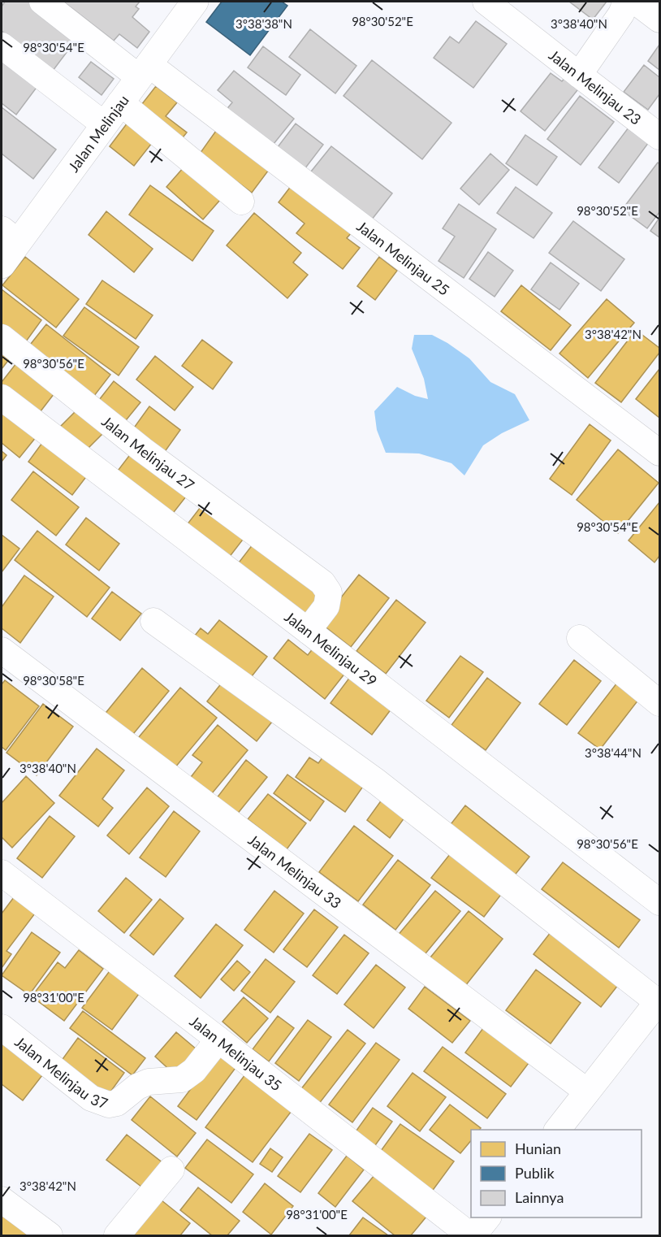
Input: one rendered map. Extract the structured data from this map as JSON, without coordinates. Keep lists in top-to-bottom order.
{
  "streets": {
    "street": [
      "Jalan Melinjau 23",
      "Jalan Melinjau",
      "Jalan Melinjau 25",
      "Jalan Melinjau 27",
      "Jalan Melinjau 29",
      "Jalan Melinjau 33",
      "Jalan Melinjau 35",
      "Jalan Melinjau 37"
    ]
  },
  "crossings": [
    ["Jalan Melinjau", "Jalan Melinjau 25"],
    ["Jalan Melinjau 27", "Jalan Melinjau 29"],
    ["Jalan Melinjau 35", "Jalan Melinjau 37"]
  ],
  "legend": ["Hunian", "Publik", "Lainnya"],
  "coordinates": [
    "98°30'52\"E",
    "3°38'38\"N",
    "3°38'40\"N",
    "98°30'54\"E",
    "3°38'42\"N",
    "98°30'56\"E",
    "98°30'58\"E",
    "3°38'44\"N",
    "98°31'00\"E"
  ]
}
